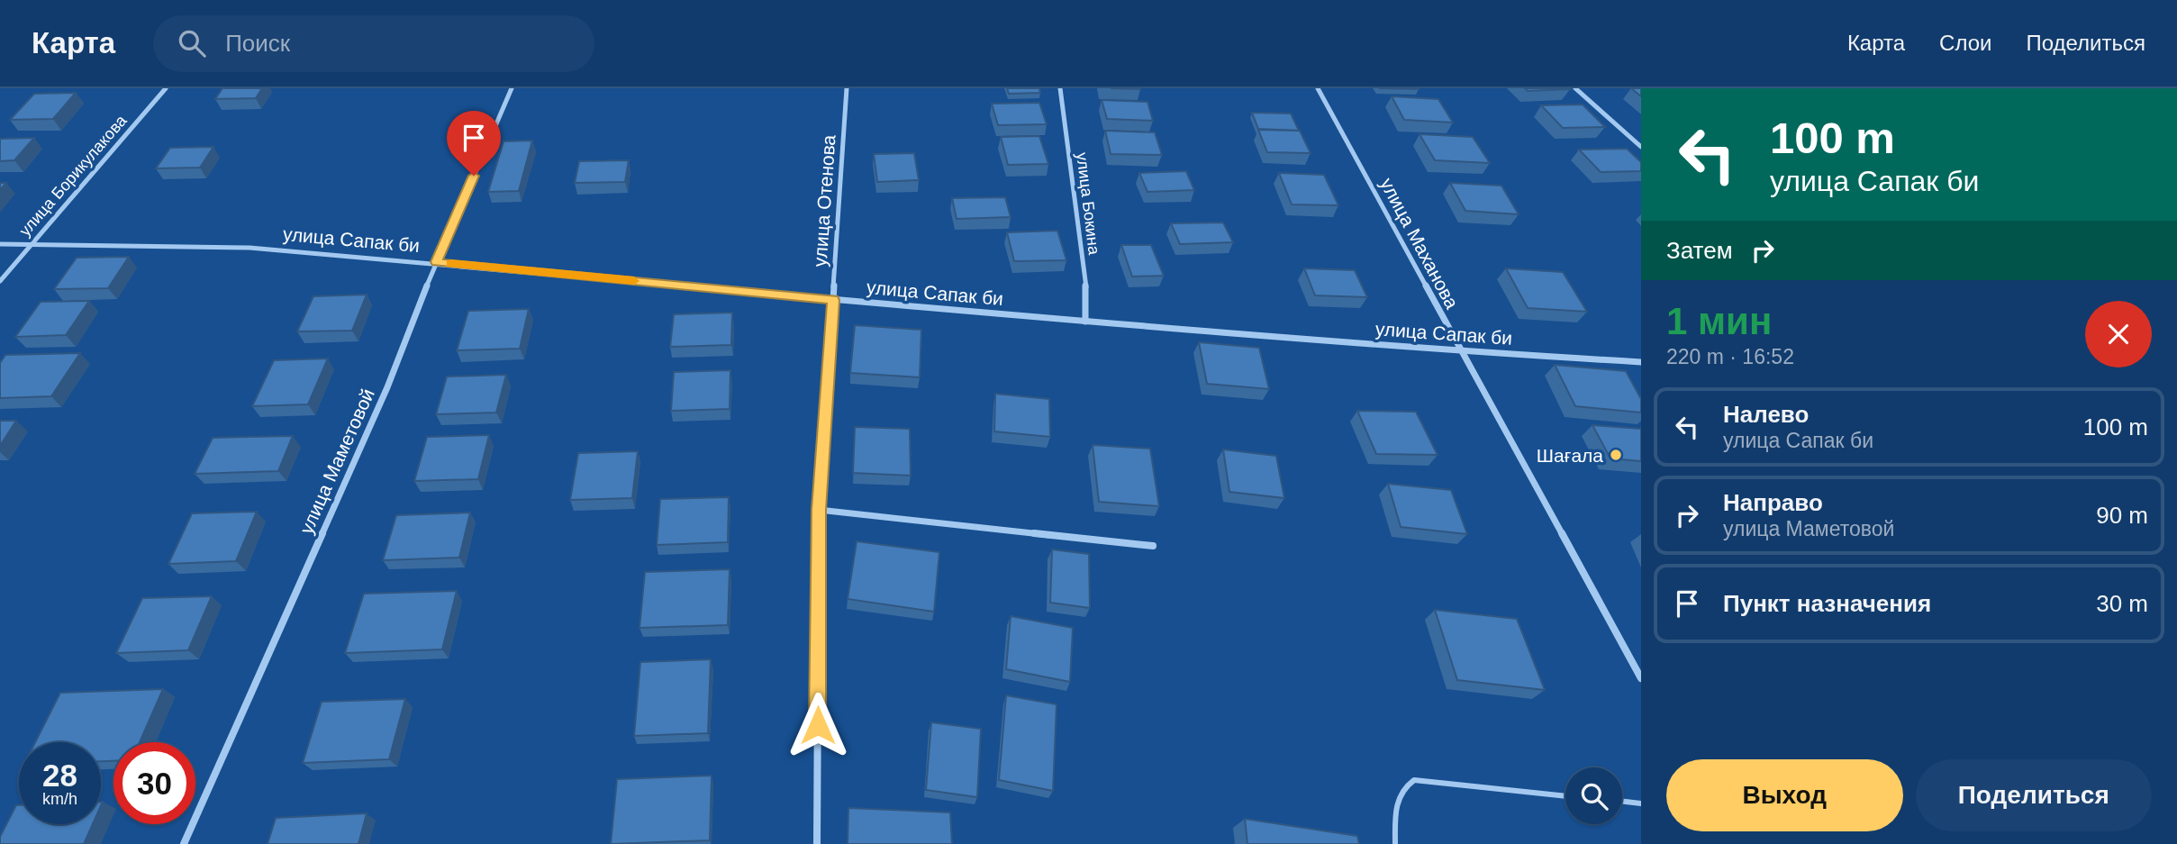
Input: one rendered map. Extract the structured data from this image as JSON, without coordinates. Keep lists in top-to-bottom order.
{
  "streets": {
    "street": [
      "улица Борикулакова",
      "улица Отенова",
      "улица Бокина",
      "улица Сапак би",
      "улица Маханова",
      "улица Маметовой"
    ]
  },
  "crossings": [
    ["улица Борикулакова", "улица Сапак би"],
    ["улица Отенова", "улица Сапак би"],
    ["улица Бокина", "улица Сапак би"],
    ["улица Сапак би", "улица Маханова"],
    ["улица Сапак би", "улица Маметовой"]
  ],
  "places": ["Шағала"],
  "page": {
    "header": "Карта",
    "search": "Поиск",
    "nav": ["Карта", "Слои", "Поделиться"],
    "turn": ["100 m", "улица Сапак би"],
    "then": "Затем",
    "heading": ["1 мин", "220 m · 16:52"],
    "list": [
      {
        "name": "Налево",
        "note": "улица Сапак би",
        "value": "100 m"
      },
      {
        "name": "Направо",
        "note": "улица Маметовой",
        "value": "90 m"
      },
      {
        "name": "Пункт назначения",
        "value": "30 m"
      }
    ],
    "speed": "28 km/h",
    "limit": "30",
    "buttons": ["Выход", "Поделиться"]
  }
}
